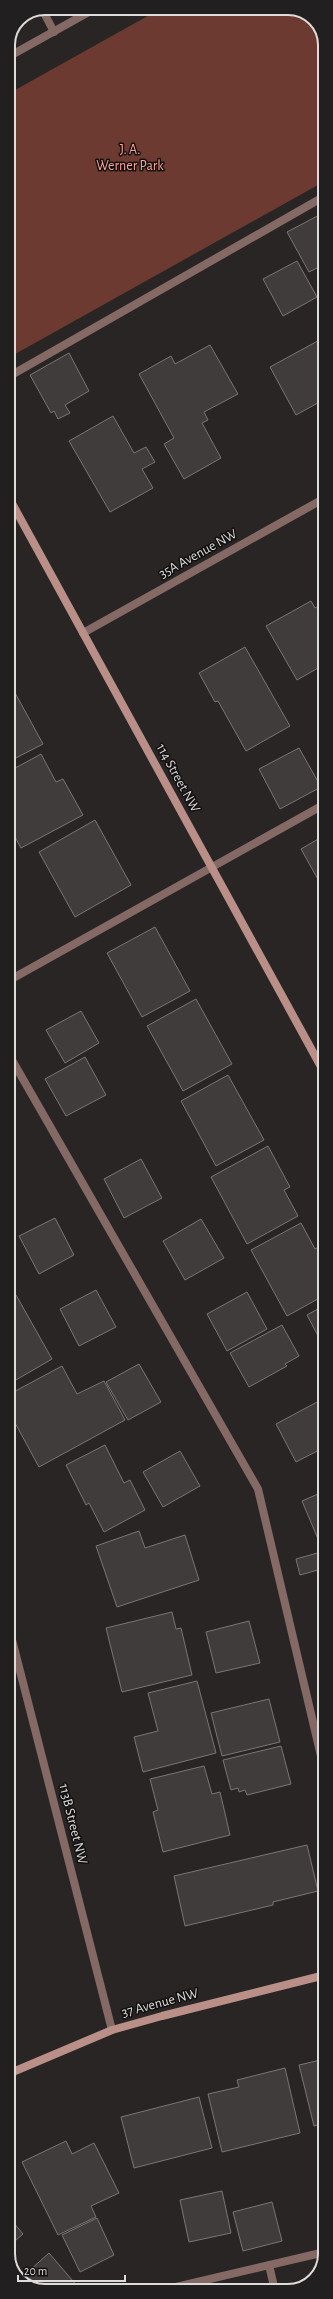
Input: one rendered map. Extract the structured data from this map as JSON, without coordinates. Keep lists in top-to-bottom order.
{
  "streets": {
    "street": [
      "35A Avenue NW",
      "114 Street NW",
      "113B Street NW",
      "37 Avenue NW"
    ]
  },
  "crossings": [
    ["35A Avenue NW", "114 Street NW"],
    ["113B Street NW", "37 Avenue NW"]
  ],
  "parks": ["J. A. Werner Park"],
  "scale_bar": "20 m"
}
